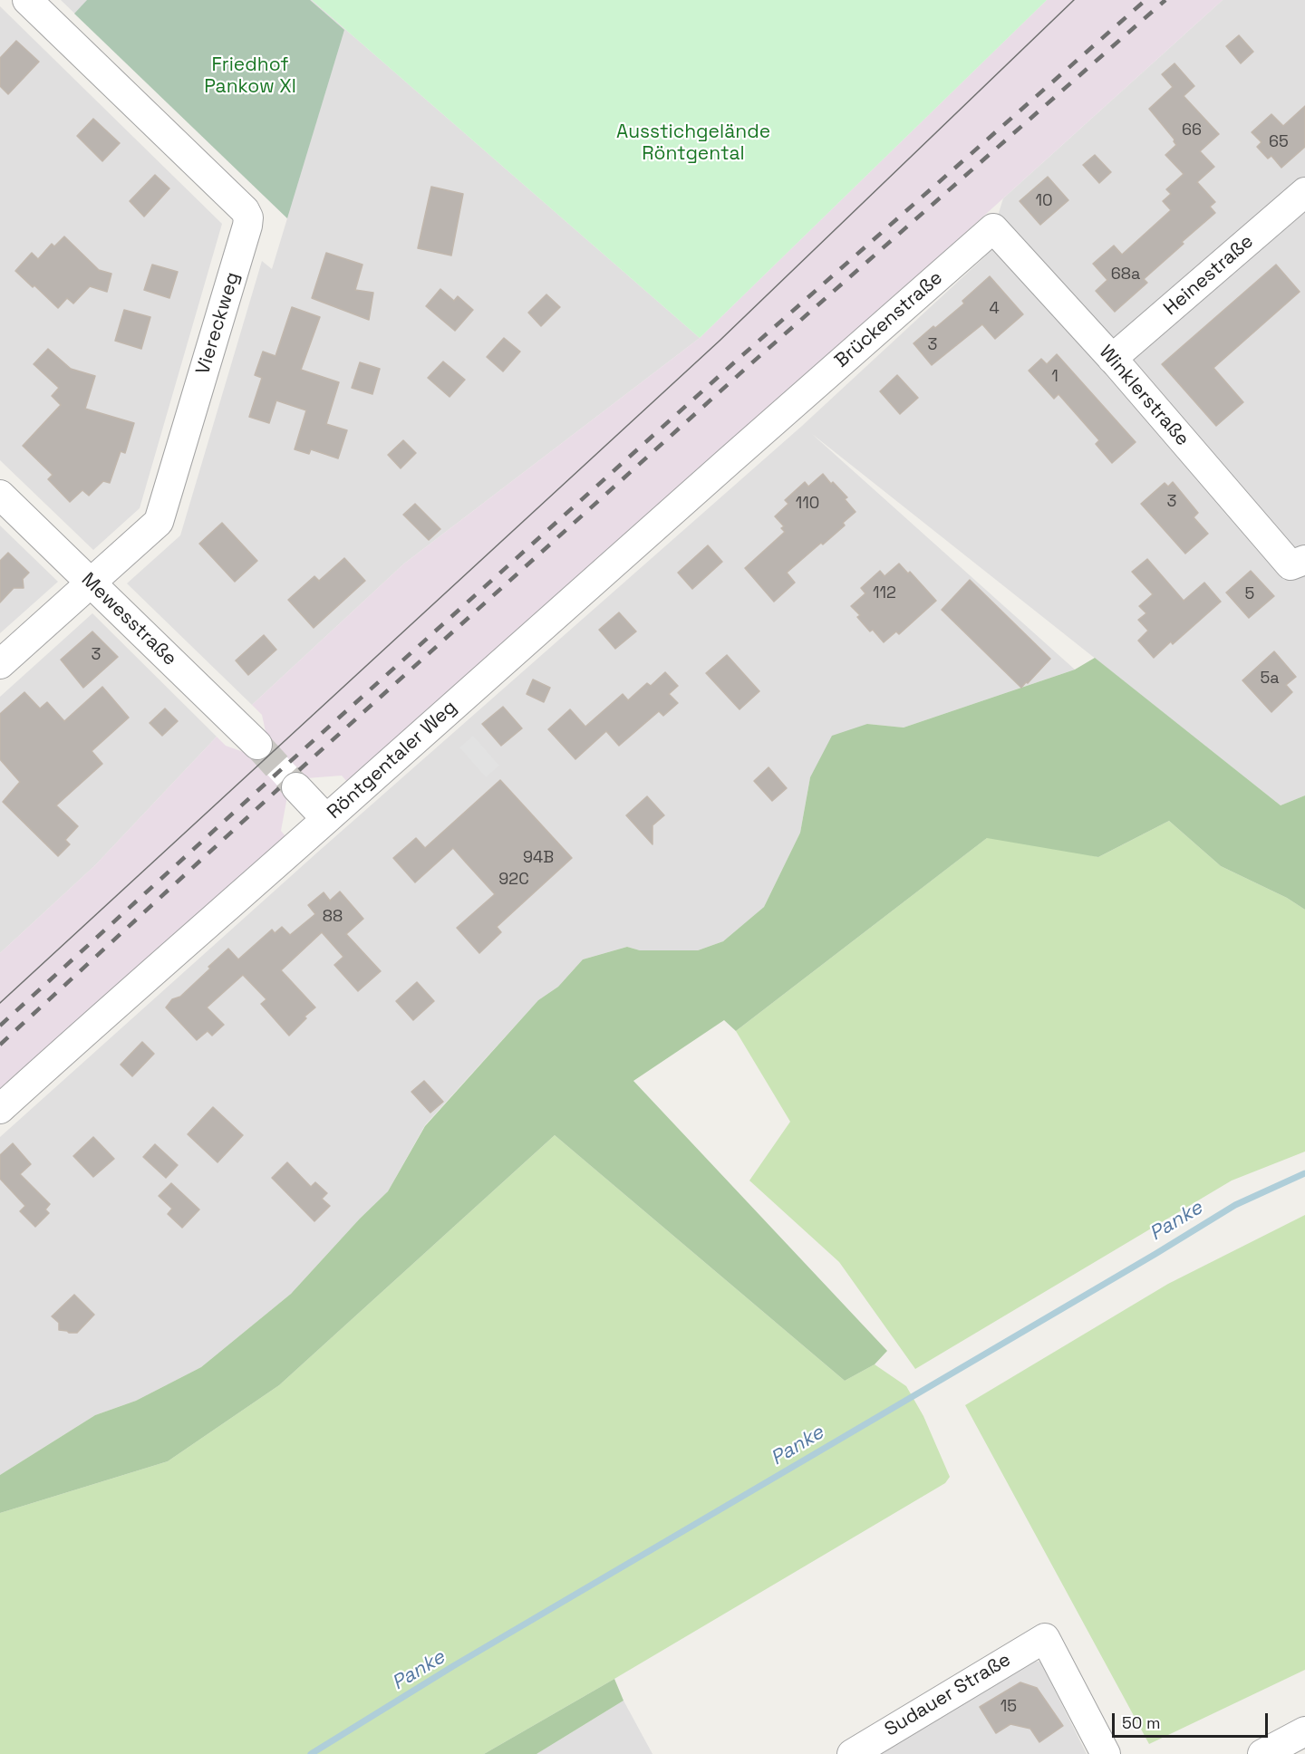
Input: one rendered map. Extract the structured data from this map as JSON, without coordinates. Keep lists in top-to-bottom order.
{
  "streets": {
    "street": [
      "Heinestraße",
      "Brückenstraße",
      "Viereckweg",
      "Winklerstraße",
      "Mewesstraße",
      "Röntgentaler Weg",
      "Sudauer Straße"
    ]
  },
  "crossings": [
    ["Heinestraße", "Winklerstraße"],
    ["Brückenstraße", "Winklerstraße"],
    ["Brückenstraße", "Röntgentaler Weg"],
    ["Viereckweg", "Mewesstraße"]
  ],
  "water": ["Panke"],
  "parks": ["Friedhof Pankow XI", "Ausstichgelände Röntgental"],
  "house_numbers": [
    "66",
    "65",
    "10",
    "68a",
    "4",
    "3",
    "1",
    "3",
    "110",
    "112",
    "5",
    "3",
    "5a",
    "94B",
    "92C",
    "88",
    "15"
  ],
  "scale_bar": "50 m"
}
